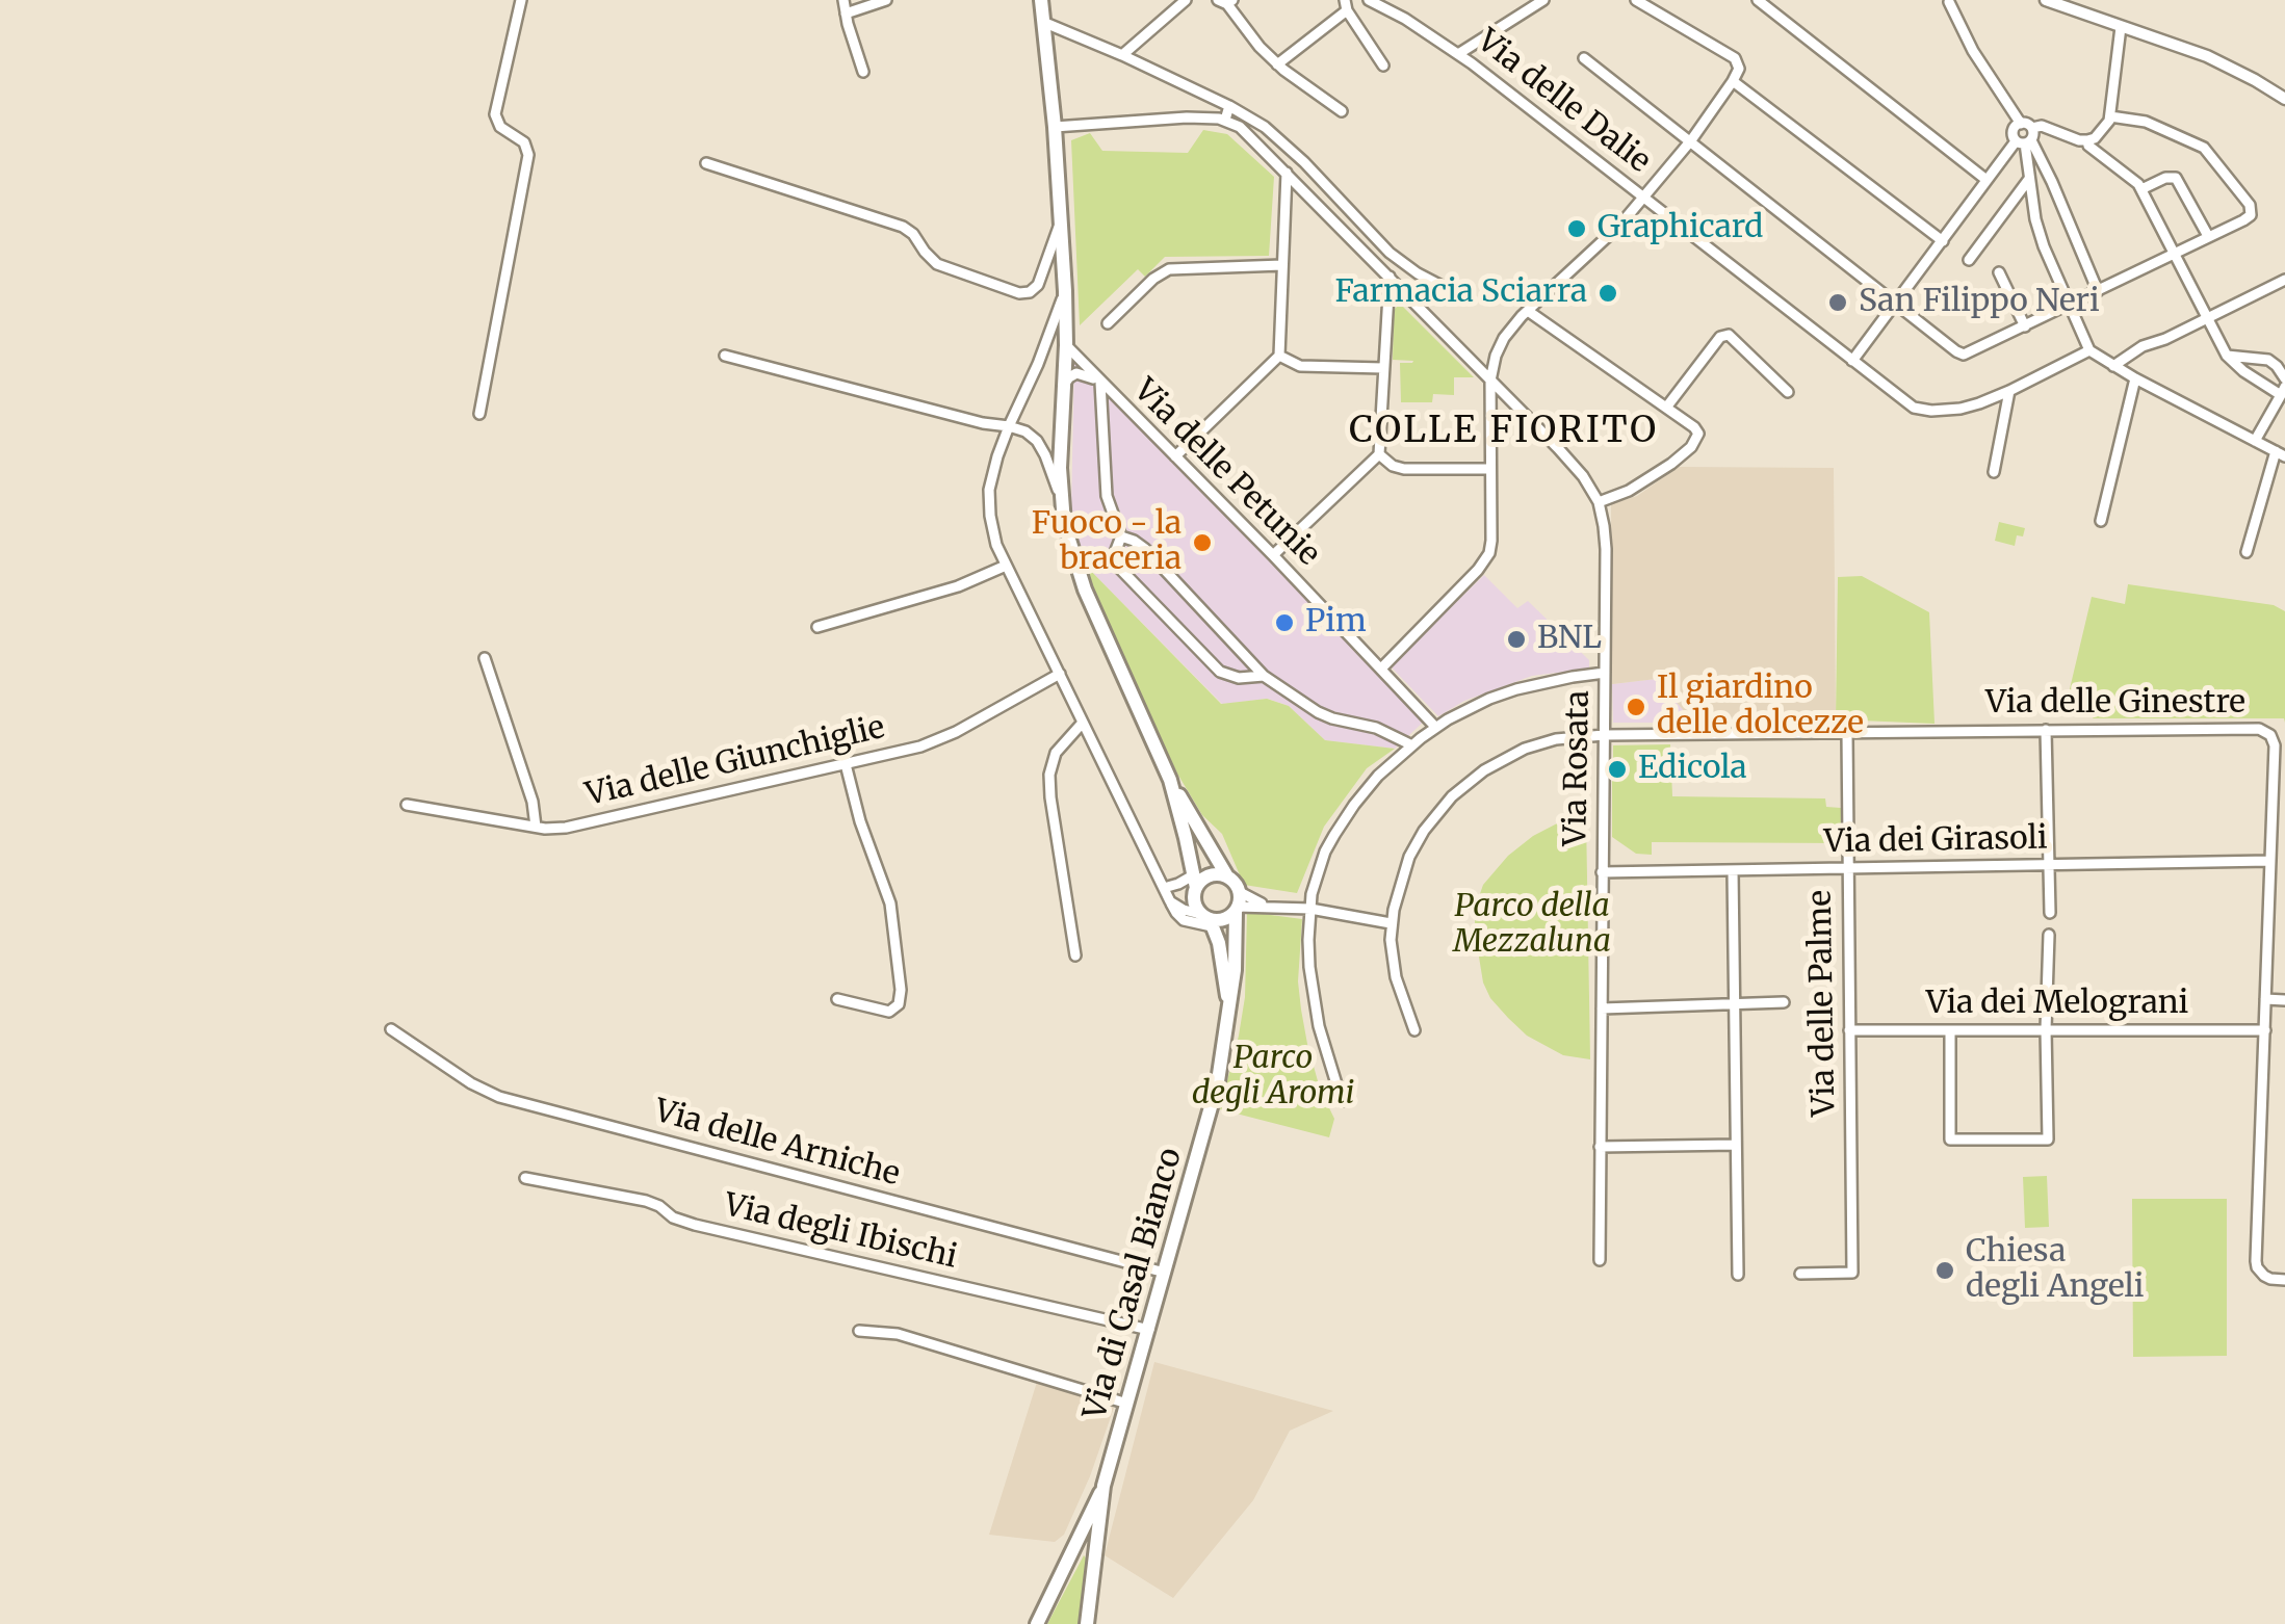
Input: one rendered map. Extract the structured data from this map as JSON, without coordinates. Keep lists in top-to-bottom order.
{
  "streets": {
    "main road": ["Via di Casal Bianco"],
    "street": [
      "Via delle Dalie",
      "Via delle Petunie",
      "Via delle Ginestre",
      "Via delle Giunchiglie",
      "Via Rosata",
      "Via dei Girasoli",
      "Via delle Palme",
      "Via dei Melograni",
      "Via delle Arniche",
      "Via degli Ibischi"
    ]
  },
  "crossings": [
    ["Via delle Ginestre", "Via Rosata"],
    ["Via delle Ginestre", "Via dei Girasoli"],
    ["Via delle Ginestre", "Via delle Palme"],
    ["Via delle Ginestre", "Via dei Melograni"],
    ["Via Rosata", "Via dei Girasoli"],
    ["Via dei Girasoli", "Via delle Palme"],
    ["Via delle Palme", "Via dei Melograni"],
    ["Via delle Arniche", "Via di Casal Bianco"],
    ["Via degli Ibischi", "Via di Casal Bianco"]
  ],
  "districts": ["COLLE FIORITO"],
  "parks": ["Parco della Mezzaluna", "Parco degli Aromi"],
  "places": [
    "Graphicard",
    "Farmacia Sciarra",
    "San Filippo Neri",
    "Fuoco - la braceria",
    "Pim",
    "BNL",
    "Il giardino delle dolcezze",
    "Edicola",
    "Chiesa degli Angeli"
  ]
}
